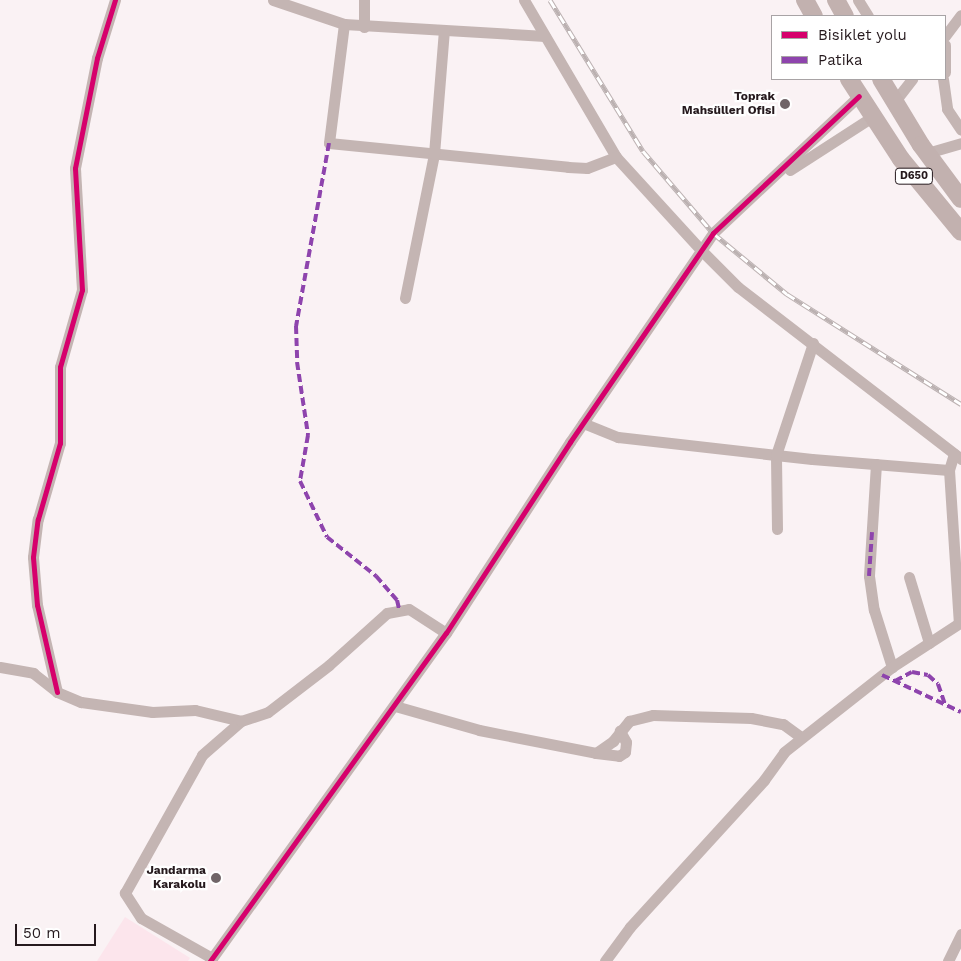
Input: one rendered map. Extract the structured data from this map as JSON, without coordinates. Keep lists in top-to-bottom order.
{
  "streets": {
    "highway": ["D650"]
  },
  "places": ["Toprak Mahsülleri Ofisi", "Jandarma Karakolu"],
  "legend": ["Bisiklet yolu", "Patika"],
  "scale_bar": "50 m"
}
